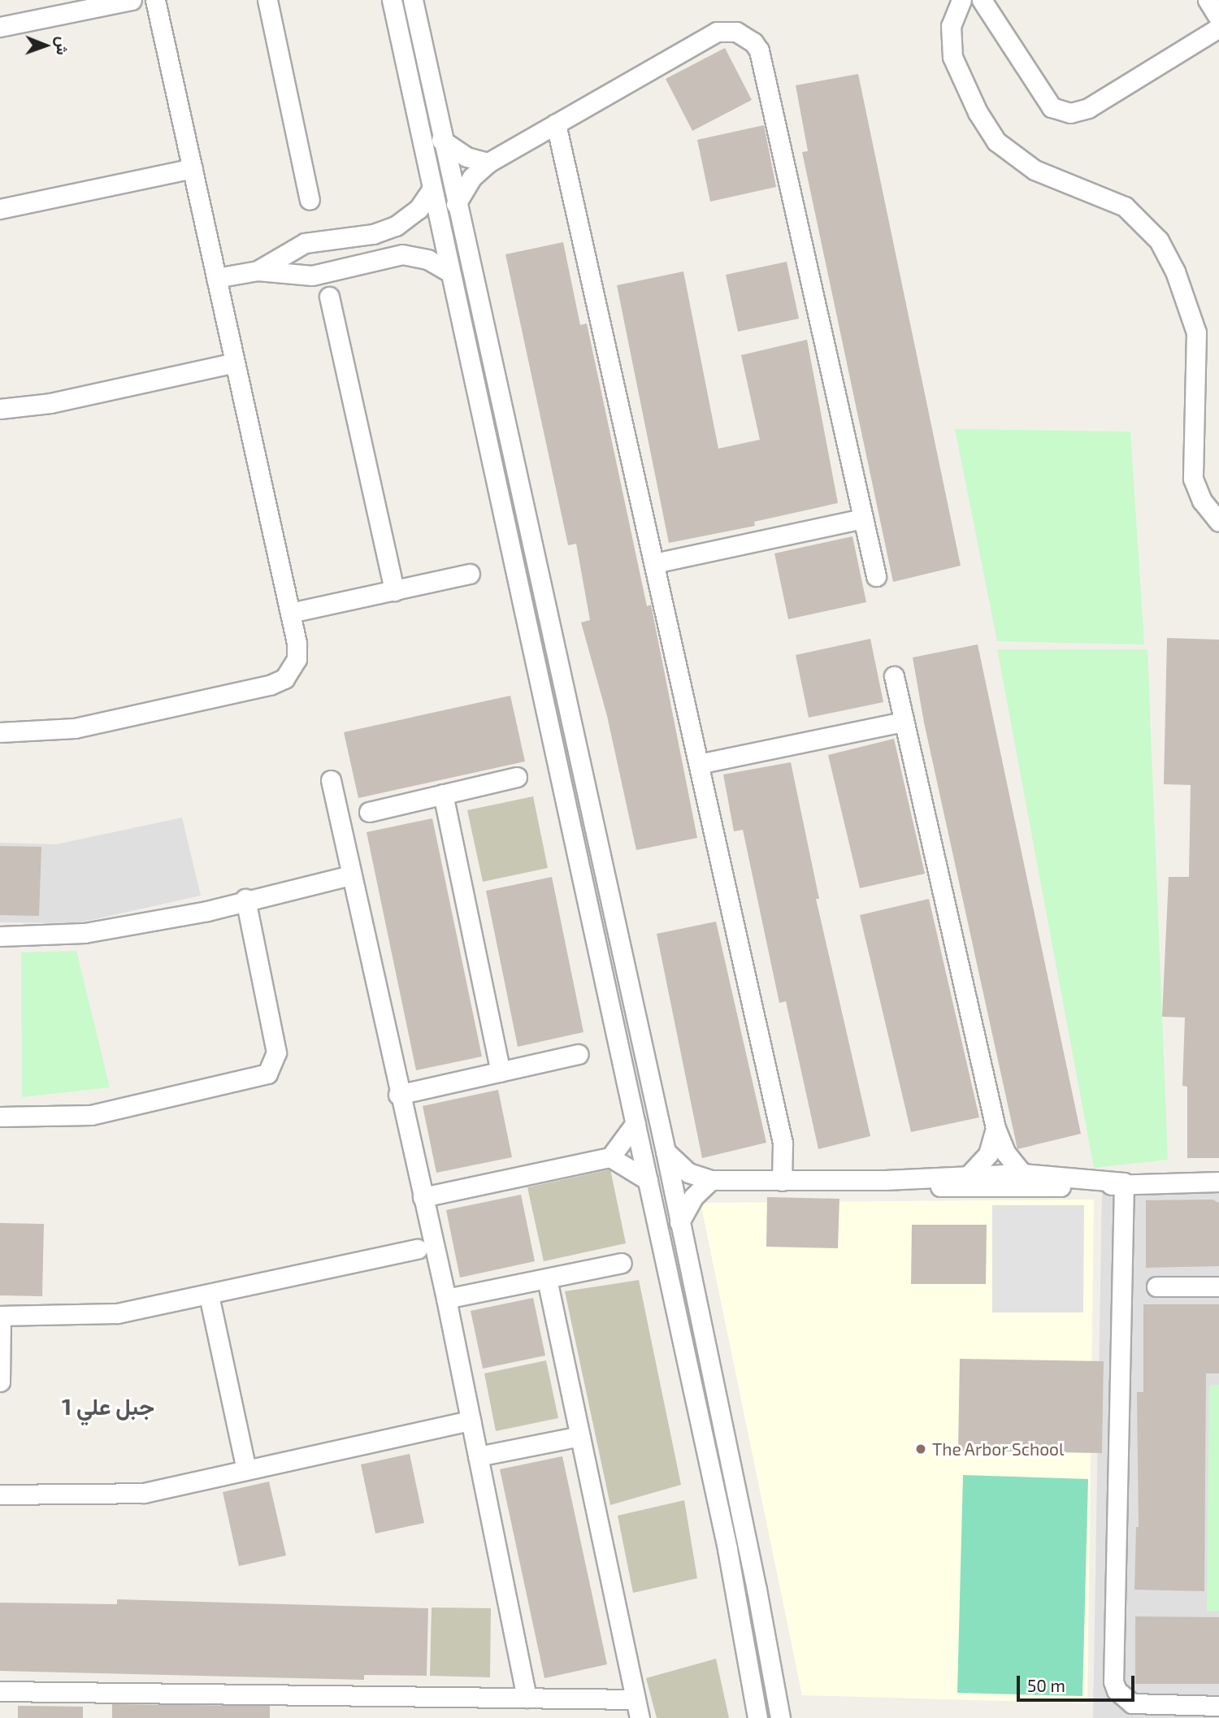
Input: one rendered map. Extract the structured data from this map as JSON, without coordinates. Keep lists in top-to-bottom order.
{
  "districts": ["جبل علي 1"],
  "places": ["The Arbor School"],
  "scale_bar": "50 m",
  "north": "right"
}
